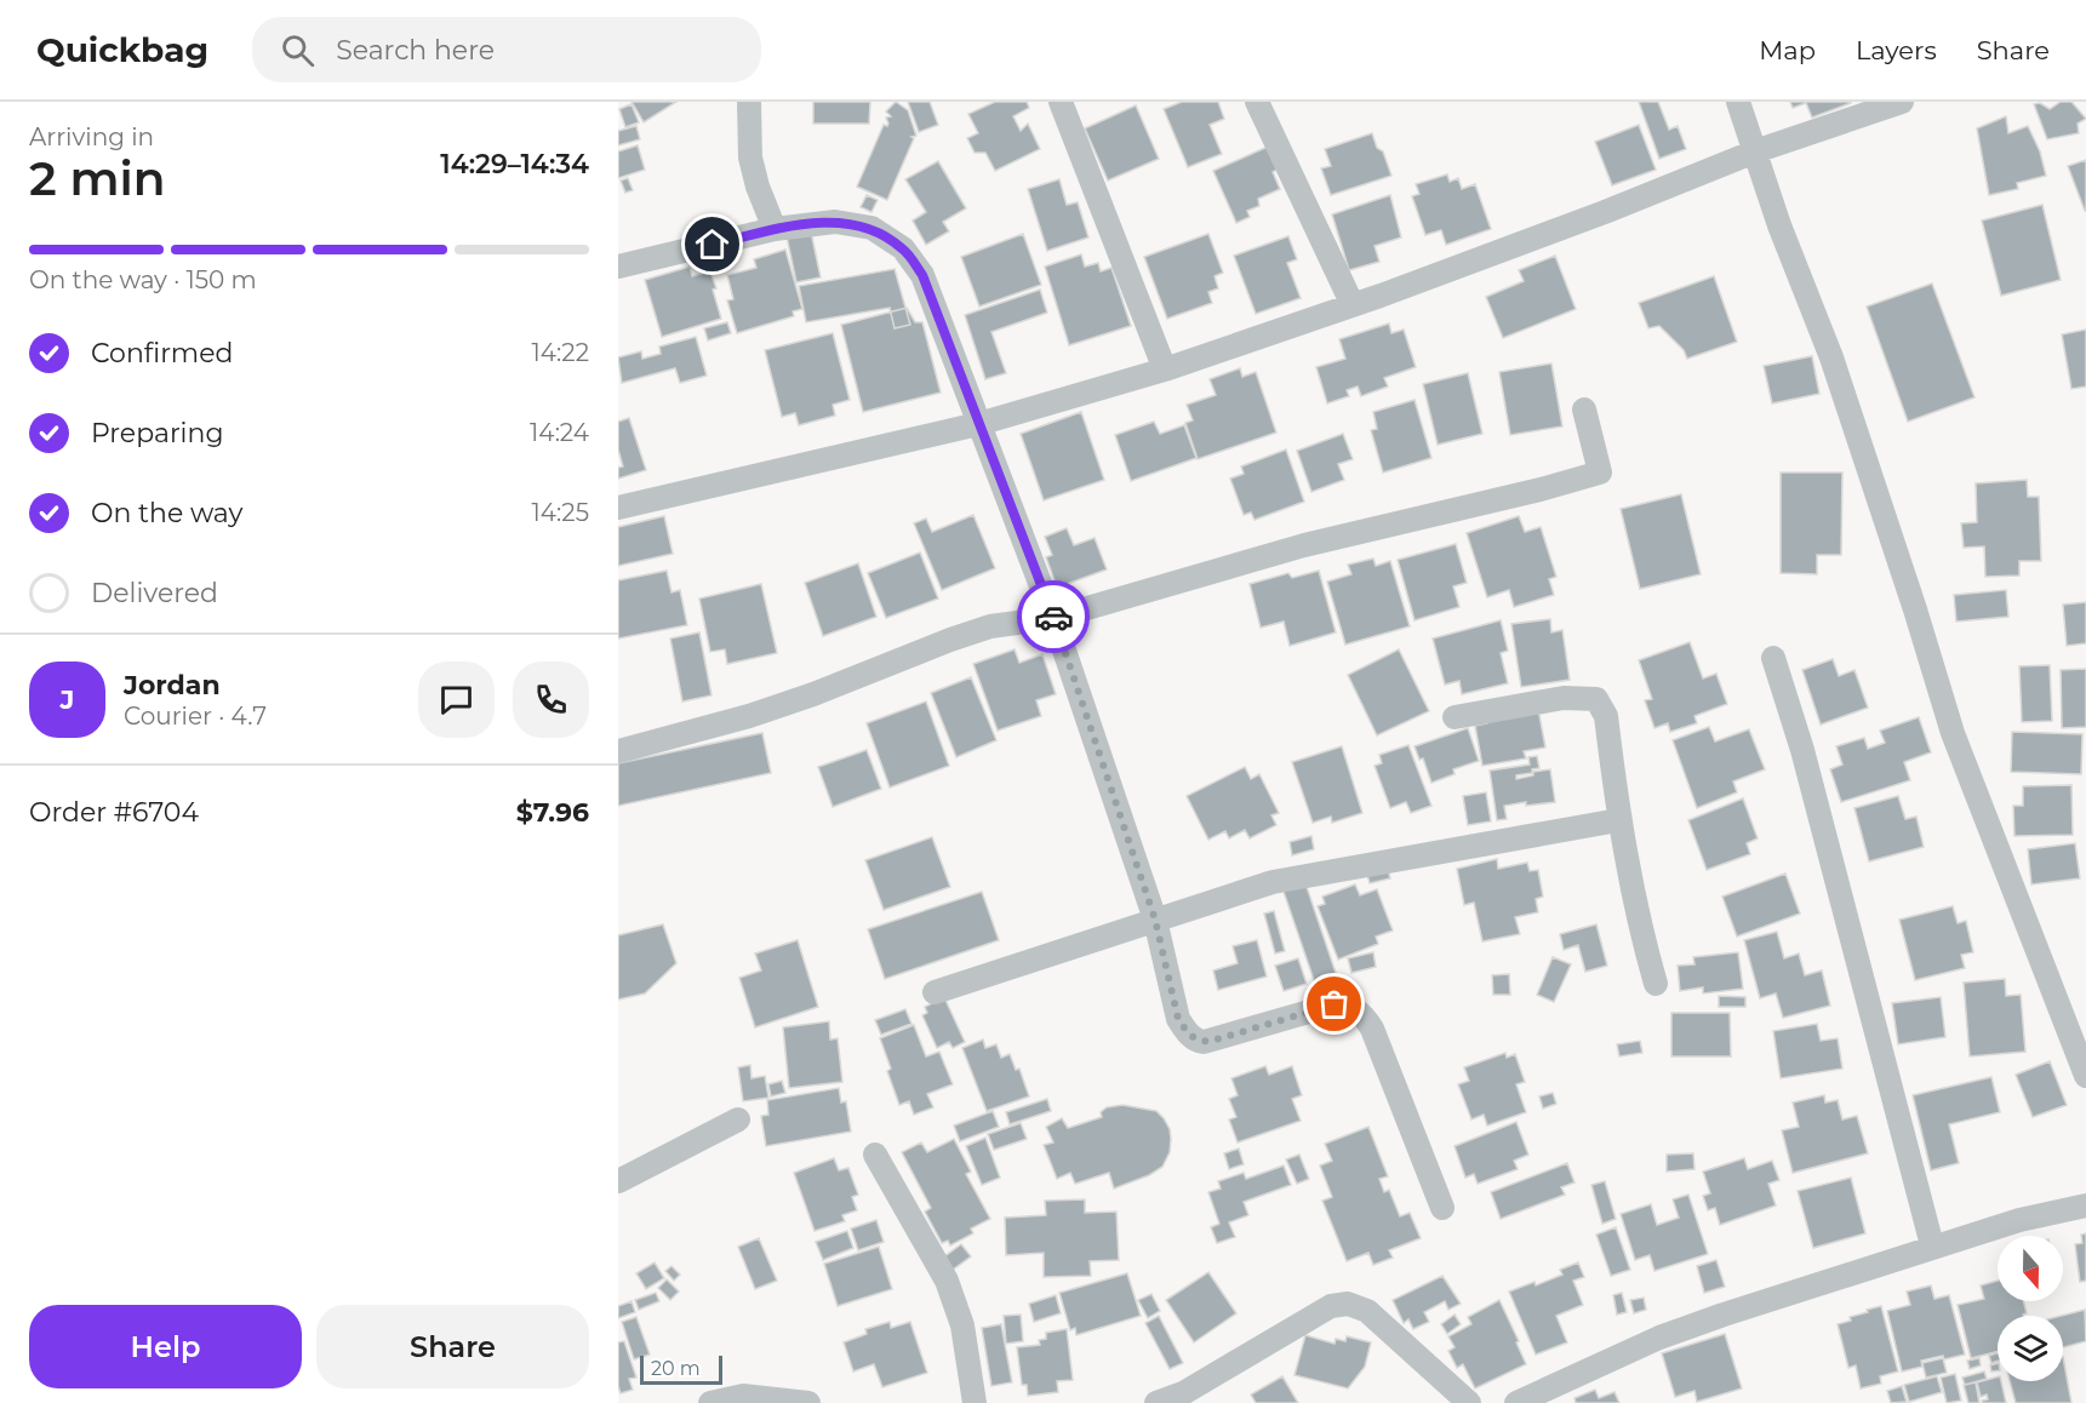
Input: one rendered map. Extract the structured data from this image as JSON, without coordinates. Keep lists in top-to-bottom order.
{
  "scale_bar": "20 m",
  "north": "bottom",
  "page": {
    "header": "Quickbag",
    "search": "Search here",
    "nav": ["Map", "Layers", "Share"],
    "heading": ["2 min", "Arriving in", "14:29–14:34"],
    "panel": [
      "Jordan",
      "Courier · 4.7",
      "Order #6704",
      "$7.96"
    ],
    "bar": "On the way · 150 m",
    "list": [
      ["Confirmed", "14:22"],
      ["Preparing", "14:24"],
      ["On the way", "14:25"],
      "Delivered"
    ],
    "round": "J",
    "buttons": ["Help", "Share"],
    "scale": "20 m"
  }
}
